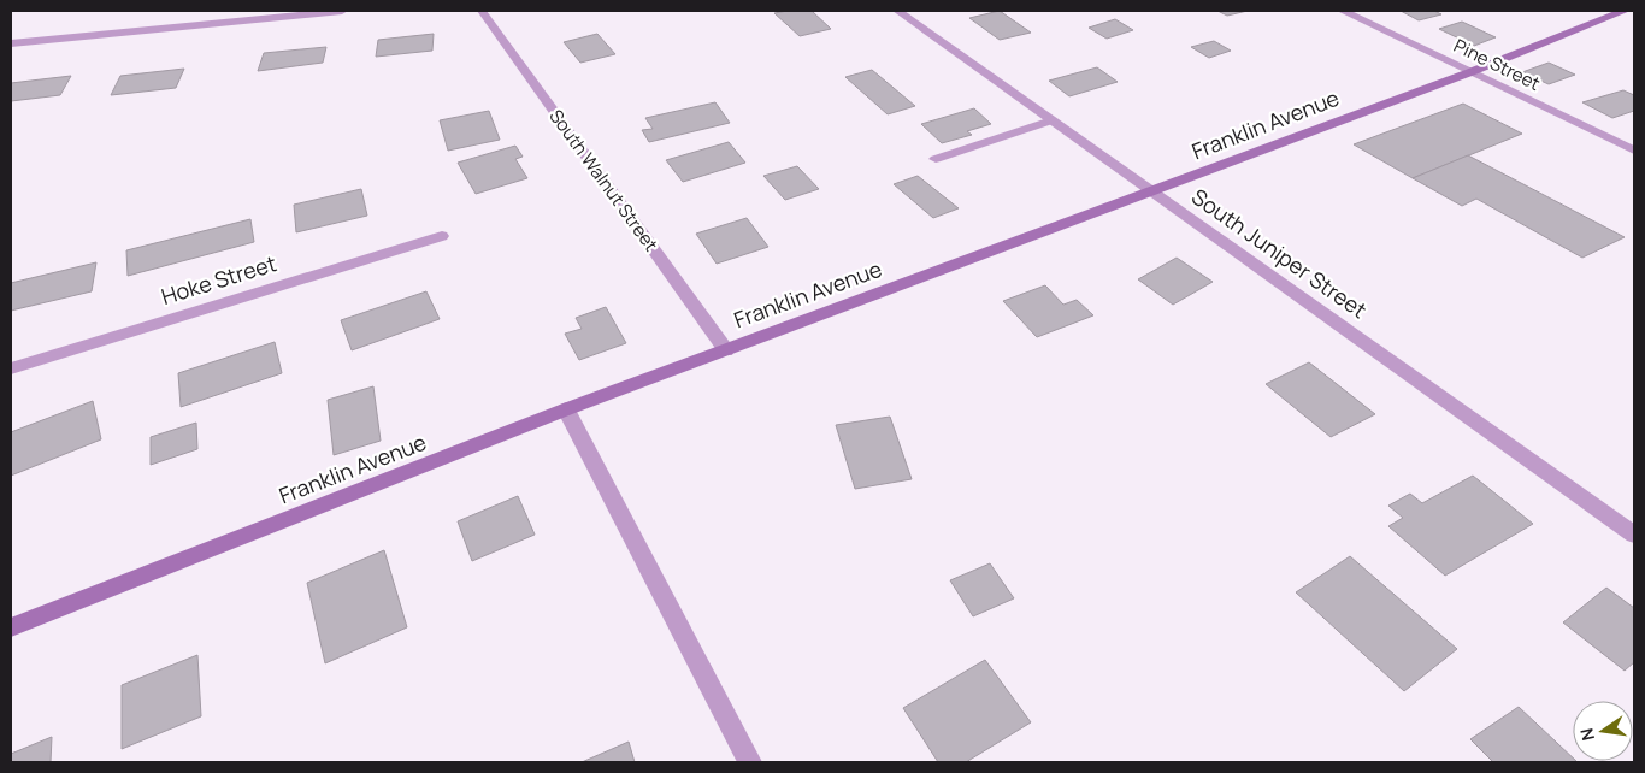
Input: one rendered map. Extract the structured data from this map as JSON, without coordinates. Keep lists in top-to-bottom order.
{
  "streets": {
    "street": [
      "Pine Street",
      "Franklin Avenue",
      "South Walnut Street",
      "South Juniper Street",
      "Hoke Street"
    ]
  },
  "crossings": [
    ["Pine Street", "Franklin Avenue"],
    ["Franklin Avenue", "South Walnut Street"],
    ["Franklin Avenue", "South Juniper Street"]
  ],
  "north": "left"
}
